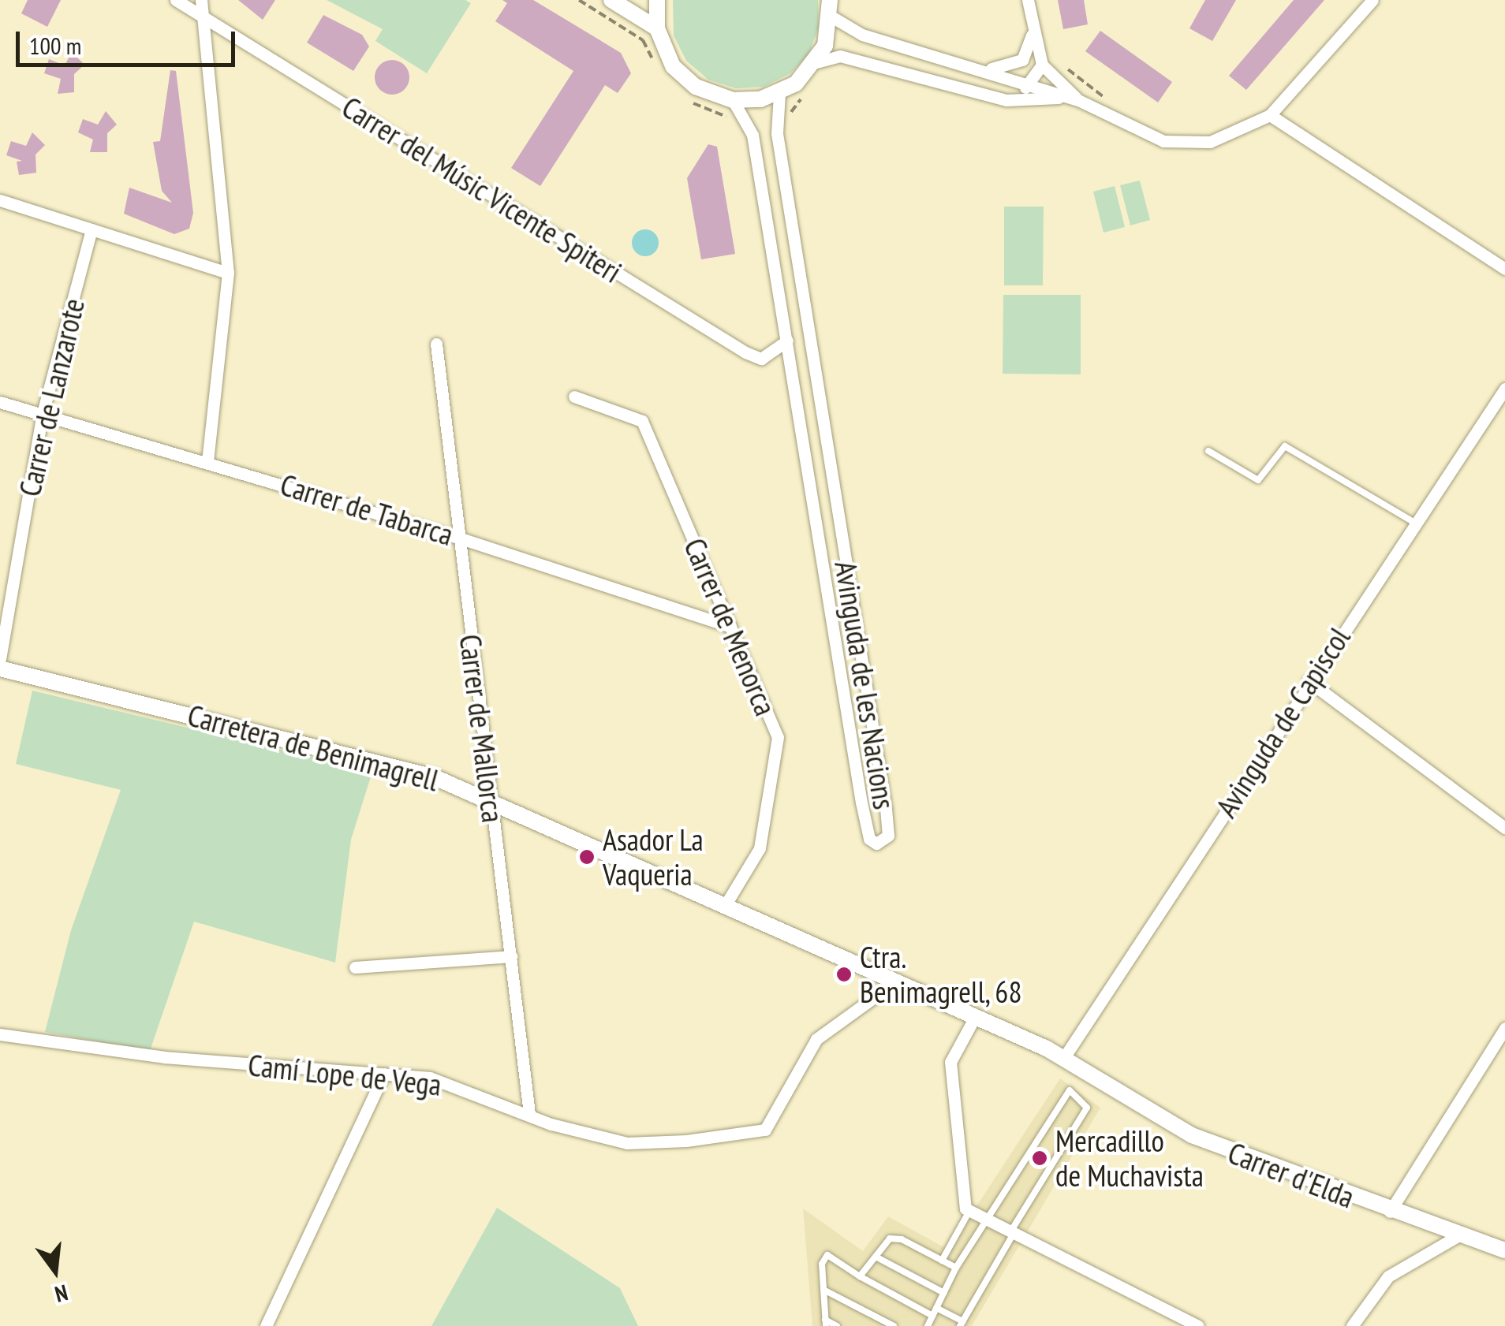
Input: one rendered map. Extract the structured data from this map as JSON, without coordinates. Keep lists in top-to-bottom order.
{
  "streets": {
    "street": [
      "Carrer del Músic Vicente Spiteri",
      "Carrer de Lanzarote",
      "Carrer de Tabarca",
      "Carrer de Menorca",
      "Avinguda de les Nacions",
      "Avinguda de Capiscol",
      "Carrer de Mallorca",
      "Carretera de Benimagrell",
      "Camí Lope de Vega",
      "Carrer d'Elda"
    ]
  },
  "crossings": [
    ["Carrer del Músic Vicente Spiteri", "Avinguda de les Nacions"],
    ["Carrer de Lanzarote", "Carrer de Tabarca"],
    ["Carrer de Tabarca", "Carrer de Menorca"],
    ["Carrer de Tabarca", "Carrer de Mallorca"],
    ["Carrer de Menorca", "Carretera de Benimagrell"],
    ["Avinguda de Capiscol", "Carrer d'Elda"],
    ["Carrer de Mallorca", "Carretera de Benimagrell"],
    ["Carrer de Mallorca", "Camí Lope de Vega"],
    ["Carretera de Benimagrell", "Carrer d'Elda"],
    ["Camí Lope de Vega", "Carrer d'Elda"]
  ],
  "places": ["Asador La Vaqueria", "Ctra. Benimagrell, 68", "Mercadillo de Muchavista"],
  "scale_bar": "100 m",
  "north": "bottom"
}
